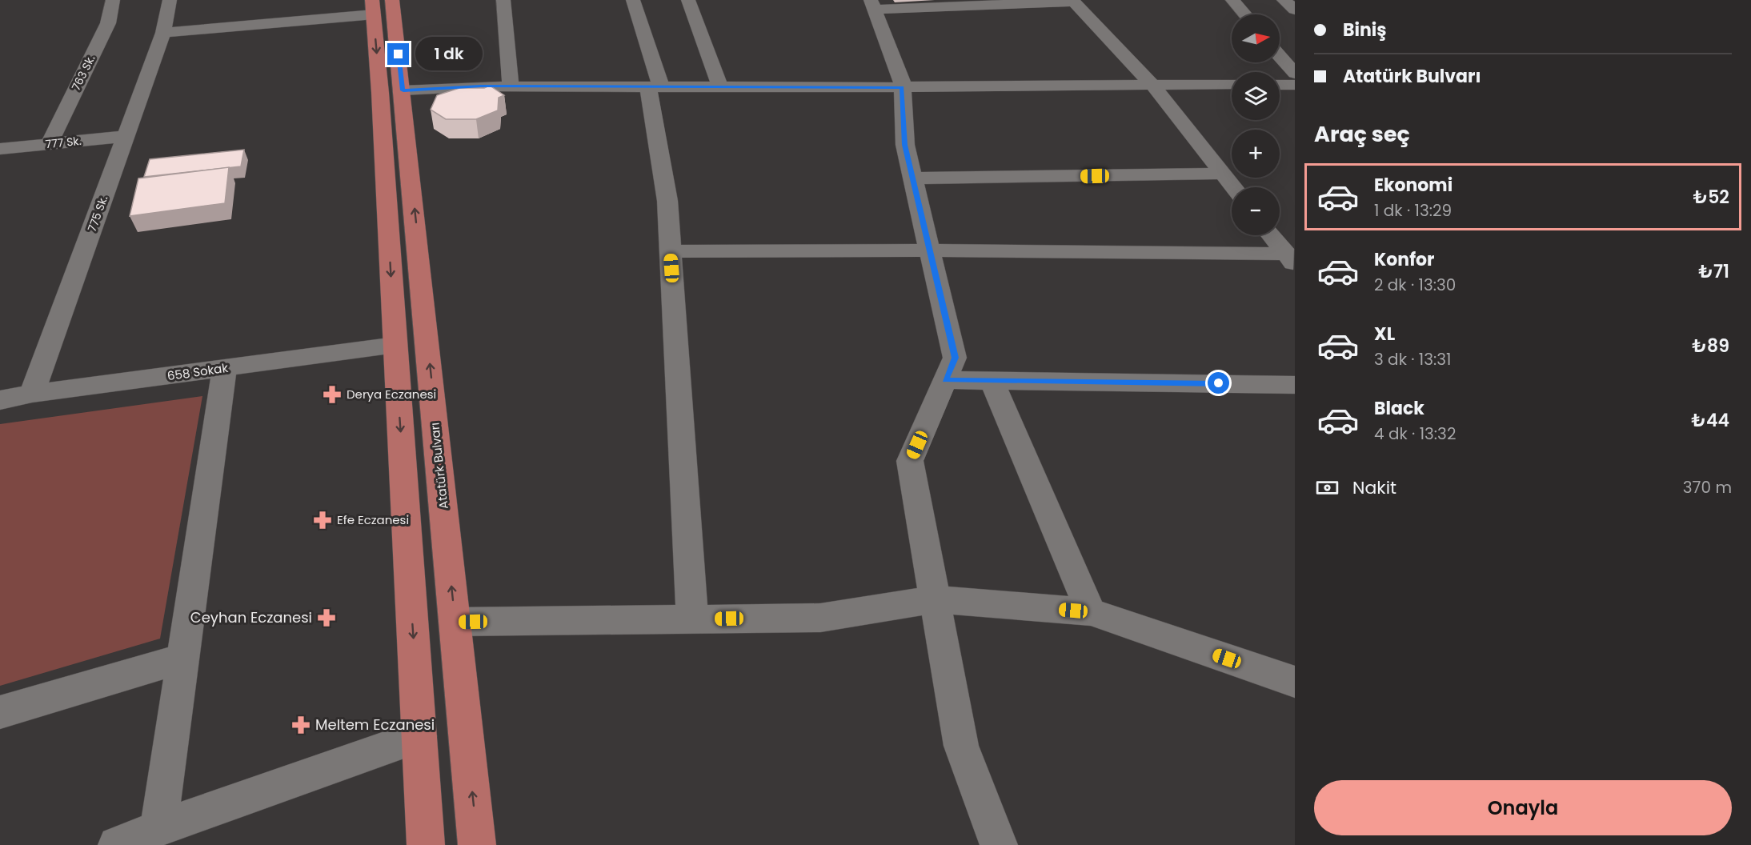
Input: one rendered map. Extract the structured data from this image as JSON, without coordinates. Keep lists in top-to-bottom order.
{
  "streets": {
    "main road": ["Atatürk Bulvarı"],
    "street": [
      "763 Sk.",
      "777 Sk.",
      "775 Sk.",
      "658 Sokak"
    ]
  },
  "crossings": [
    ["763 Sk.", "777 Sk."],
    ["777 Sk.", "775 Sk."],
    ["775 Sk.", "658 Sokak"]
  ],
  "places": {
    "pharmacy": [
      "Derya Eczanesi",
      "Efe Eczanesi",
      "Ceyhan Eczanesi",
      "Meltem Eczanesi"
    ]
  },
  "north": "right",
  "page": {
    "banner": ["Biniş", "Atatürk Bulvarı"],
    "map_buttons": ["+", "−"],
    "bubble": "1 dk",
    "heading": "Araç seç",
    "list": [
      {
        "name": "Ekonomi",
        "note": "1 dk · 13:29",
        "value": "₺52"
      },
      {
        "name": "Konfor",
        "note": "2 dk · 13:30",
        "value": "₺71"
      },
      {
        "name": "XL",
        "note": "3 dk · 13:31",
        "value": "₺89"
      },
      {
        "name": "Black",
        "note": "4 dk · 13:32",
        "value": "₺44"
      }
    ],
    "pay": ["Nakit", "370 m"],
    "buttons": "Onayla"
  }
}
